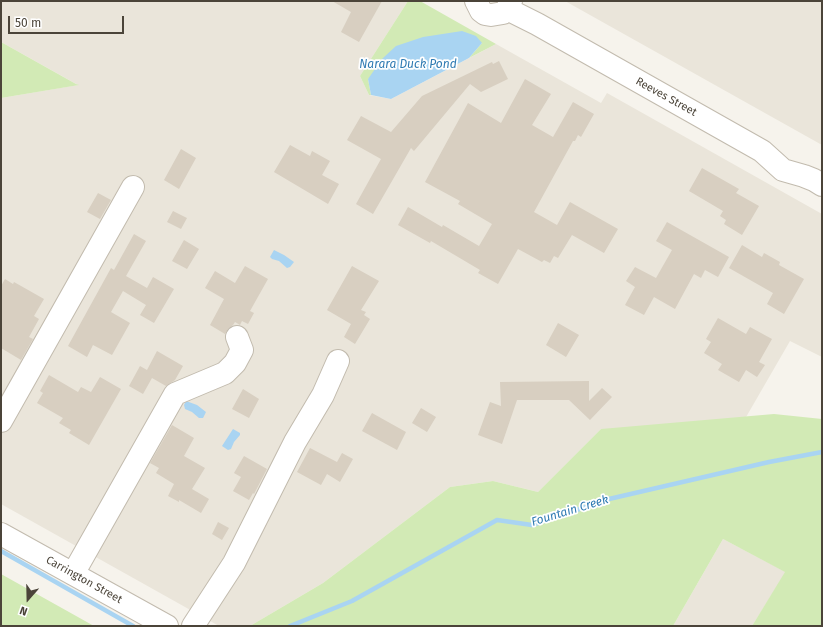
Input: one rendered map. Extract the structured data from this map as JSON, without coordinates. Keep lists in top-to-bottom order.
{
  "streets": {
    "street": ["Reeves Street", "Carrington Street"]
  },
  "water": ["Narara Duck Pond", "Fountain Creek"],
  "scale_bar": "50 m",
  "north": "bottom"
}
